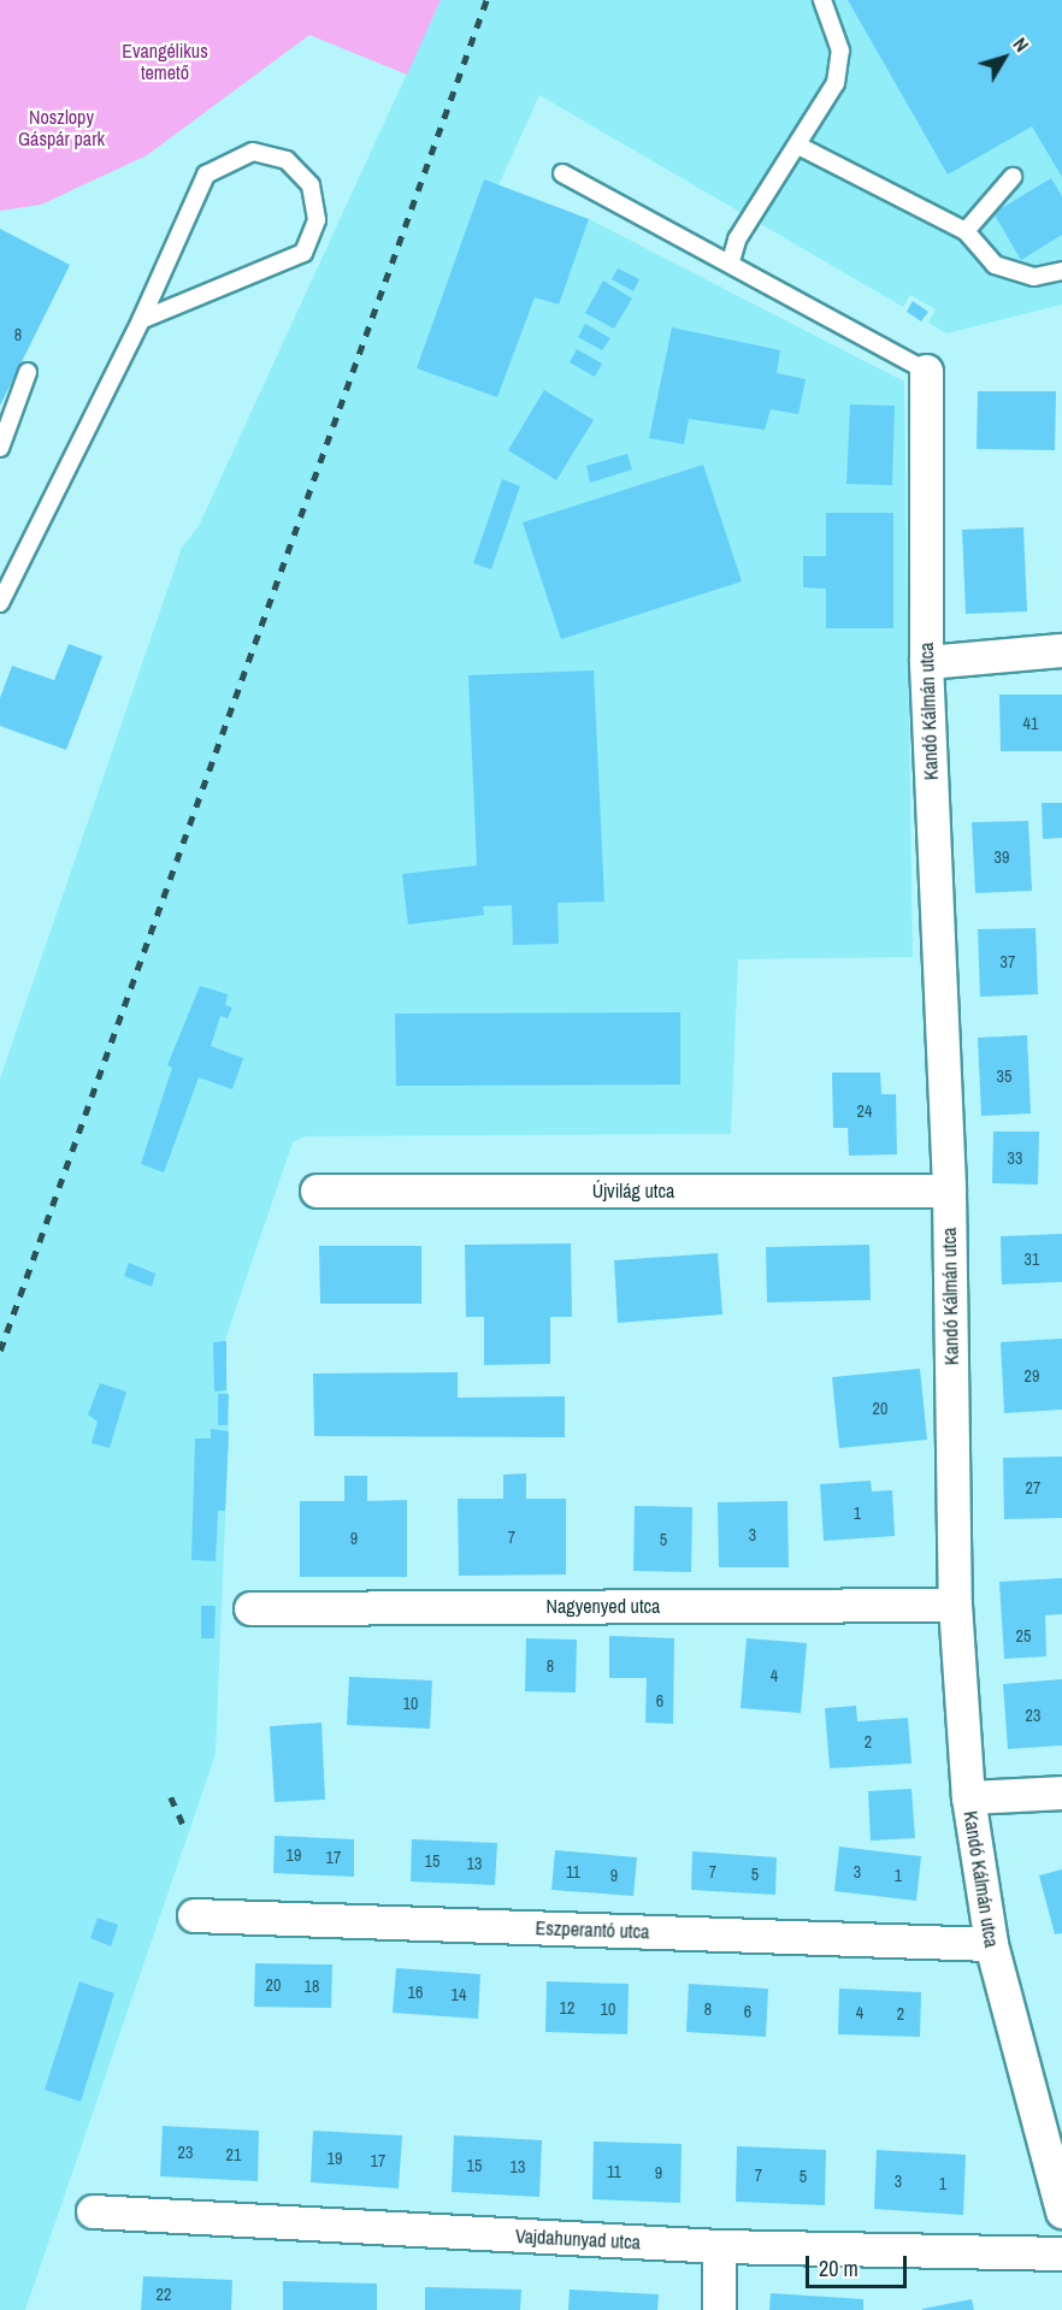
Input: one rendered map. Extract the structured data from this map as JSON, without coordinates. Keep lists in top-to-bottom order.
{
  "streets": {
    "street": [
      "Kandó Kálmán utca",
      "Újvilág utca",
      "Nagyenyed utca",
      "Eszperantó utca",
      "Vajdahunyad utca"
    ]
  },
  "crossings": [
    ["Kandó Kálmán utca", "Újvilág utca"],
    ["Kandó Kálmán utca", "Nagyenyed utca"],
    ["Kandó Kálmán utca", "Eszperantó utca"]
  ],
  "parks": ["Evangélikus temető", "Noszlopy Gáspár park"],
  "house_numbers": [
    "8",
    "41",
    "39",
    "37",
    "35",
    "24",
    "33",
    "31",
    "29",
    "20",
    "27",
    "1",
    "3",
    "7",
    "9",
    "5",
    "25",
    "8",
    "4",
    "6",
    "10",
    "23",
    "2",
    "19",
    "17",
    "15",
    "13",
    "11",
    "7",
    "3",
    "5",
    "9",
    "1",
    "20",
    "18",
    "16",
    "14",
    "12",
    "10",
    "8",
    "6",
    "4",
    "2",
    "23",
    "21",
    "19",
    "17",
    "15",
    "13",
    "11",
    "9",
    "7",
    "5",
    "3",
    "1",
    "22"
  ],
  "scale_bar": "20 m",
  "north": "top right"
}
